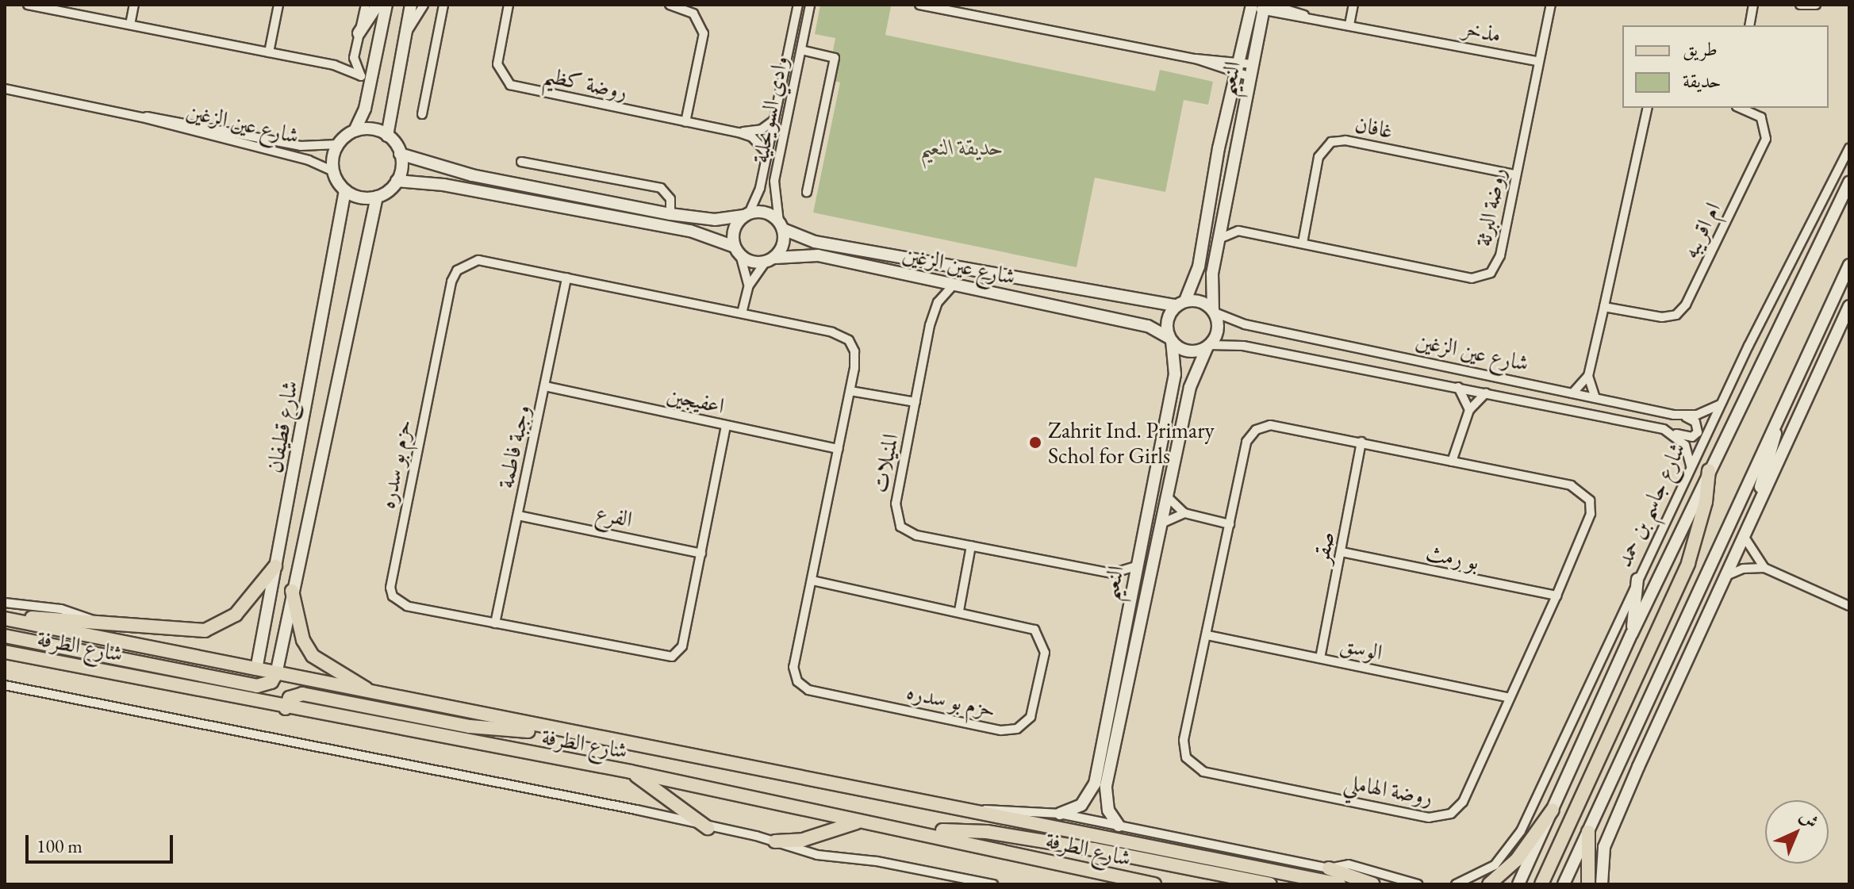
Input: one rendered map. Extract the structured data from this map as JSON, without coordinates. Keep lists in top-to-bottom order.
{
  "streets": {
    "main road": ["شارع الطرفة"],
    "street": [
      "مذخر",
      "النعيم",
      "روضة كظيم",
      "وادي السويحلية",
      "شارع عين الزغين",
      "غافان",
      "روضة البرثة",
      "ام اقريبه",
      "اعفيجين",
      "شارع قطيفان",
      "وجبة فاطمة",
      "المنيلات",
      "حزم بو سدره",
      "شارع جاسم بن حمد",
      "الفرع",
      "صقر",
      "بو رمث",
      "الوسق",
      "روضة الهاملي"
    ]
  },
  "crossings": [
    ["مذخر", "النعيم"],
    ["مذخر", "روضة البرثة"],
    ["النعيم", "شارع عين الزغين"],
    ["النعيم", "المنيلات"],
    ["النعيم", "شارع الطرفة"],
    ["روضة كظيم", "وادي السويحلية"],
    ["وادي السويحلية", "شارع عين الزغين"],
    ["شارع عين الزغين", "شارع قطيفان"],
    ["شارع عين الزغين", "المنيلات"],
    ["شارع عين الزغين", "شارع جاسم بن حمد"],
    ["غافان", "روضة البرثة"],
    ["اعفيجين", "وجبة فاطمة"],
    ["اعفيجين", "حزم بو سدره"],
    ["شارع قطيفان", "شارع الطرفة"],
    ["وجبة فاطمة", "حزم بو سدره"],
    ["وجبة فاطمة", "الفرع"],
    ["حزم بو سدره", "الفرع"],
    ["صقر", "بو رمث"],
    ["صقر", "الوسق"],
    ["صقر", "روضة الهاملي"],
    ["بو رمث", "روضة الهاملي"],
    ["الوسق", "روضة الهاملي"]
  ],
  "parks": ["حديقة النعيم"],
  "places": ["Zahrit Ind. Primary Schol for Girls"],
  "legend": ["طريق", "حديقة"],
  "scale_bar": "100 m",
  "north": "top right"
}
